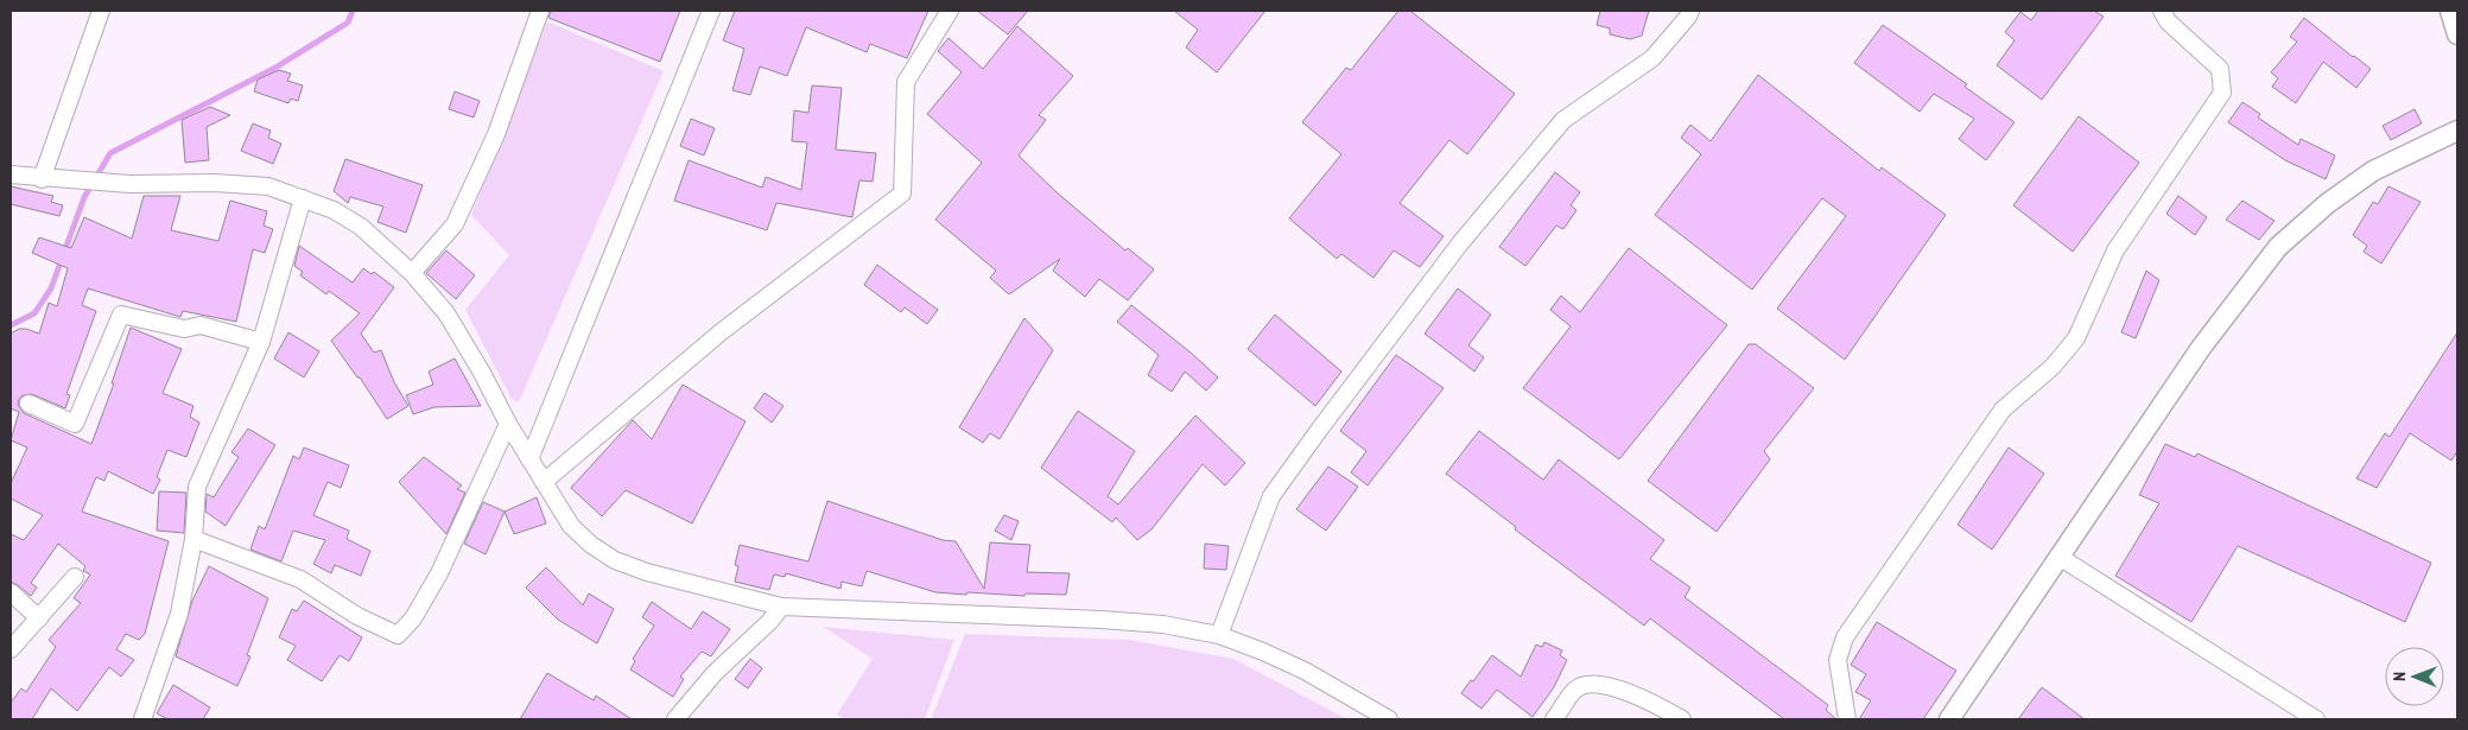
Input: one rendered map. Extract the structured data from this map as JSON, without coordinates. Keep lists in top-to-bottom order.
{
  "north": "left"
}
